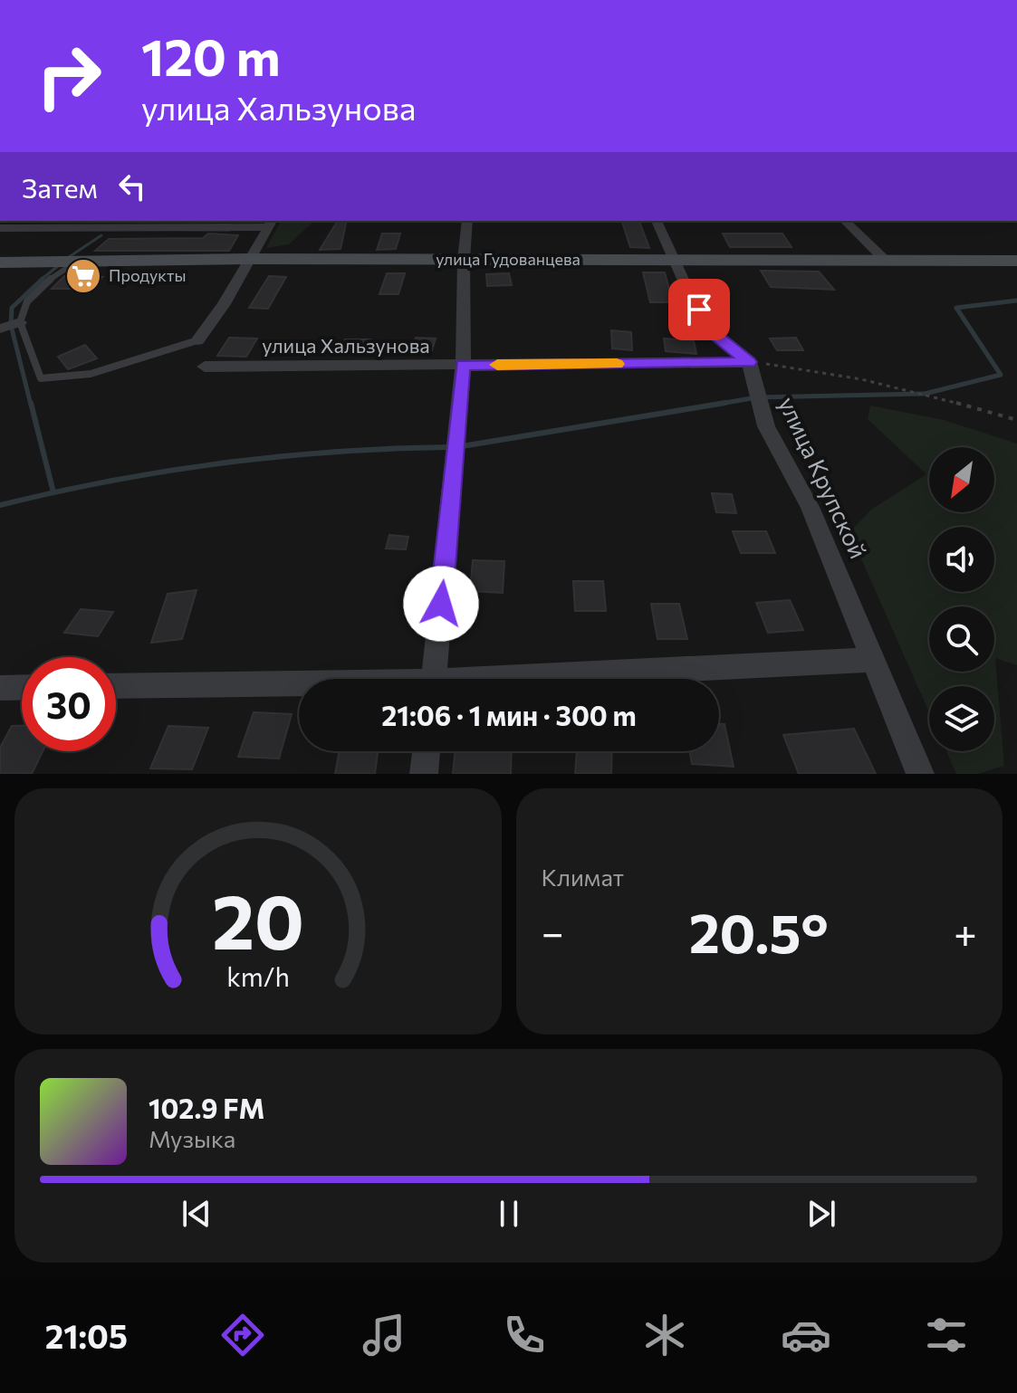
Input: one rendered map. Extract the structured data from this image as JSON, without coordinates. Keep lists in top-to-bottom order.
{
  "streets": {
    "street": ["улица Гудованцева", "улица Хальзунова", "улица Крупской"]
  },
  "crossings": [
    ["улица Хальзунова", "улица Крупской"]
  ],
  "places": {
    "supermarket": ["Продукты"]
  },
  "north": "bottom left",
  "page": {
    "turn": ["120 m", "улица Хальзунова"],
    "then": "Затем",
    "limit": "30",
    "trip": "21:06 · 1 мин · 300 m",
    "tile": "Климат",
    "heat": ["−", "20.5°", "+"],
    "song": ["102.9 FM", "Музыка"],
    "tabs": "21:05",
    "gauge": ["20", "km/h"]
  }
}
